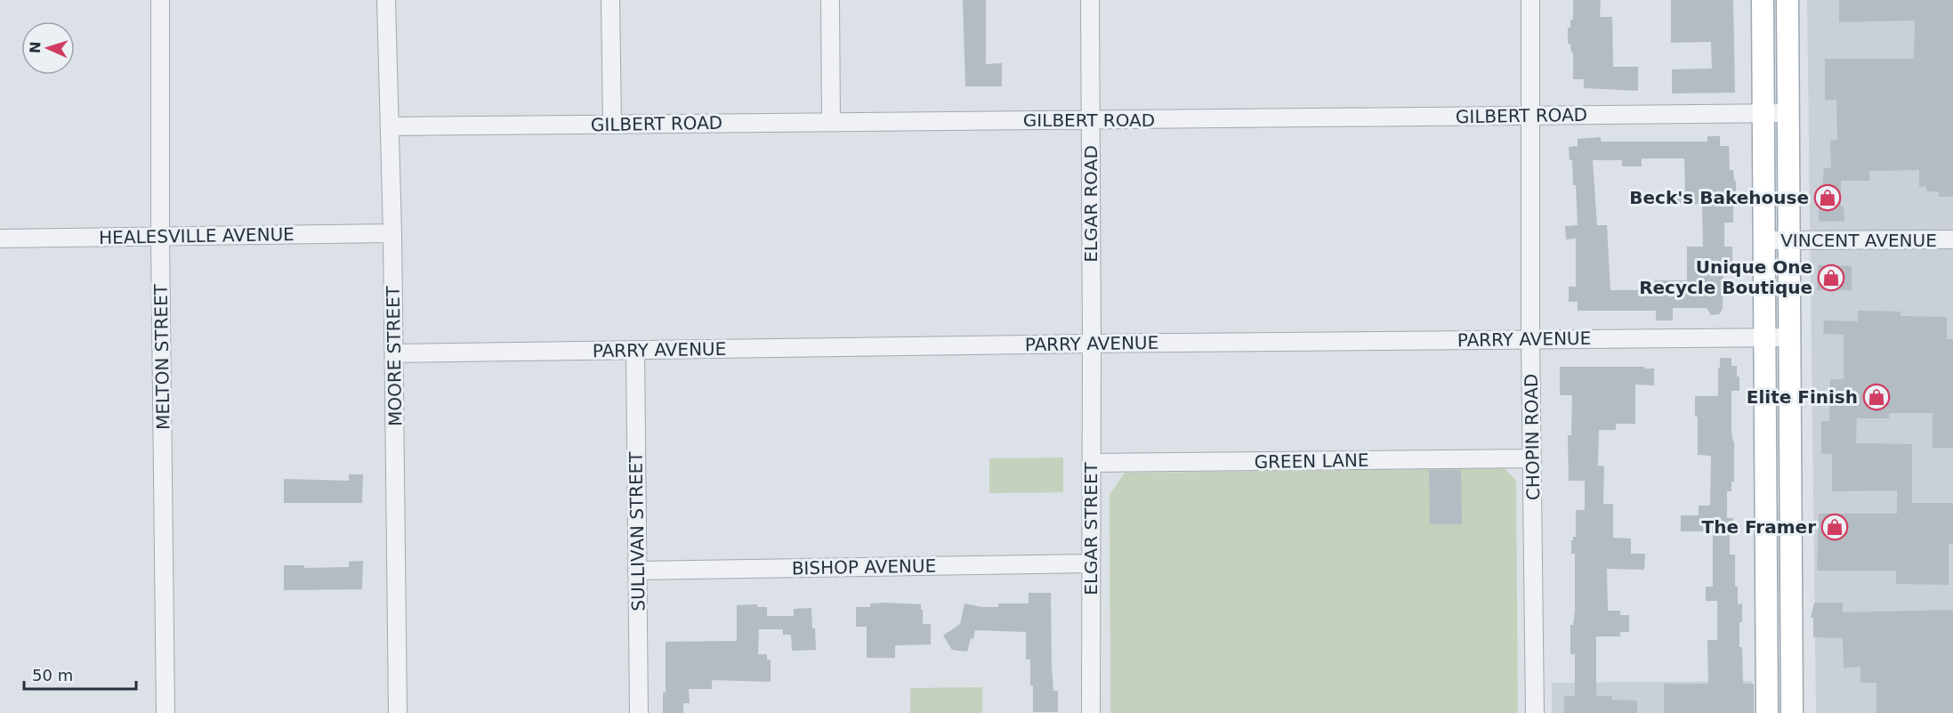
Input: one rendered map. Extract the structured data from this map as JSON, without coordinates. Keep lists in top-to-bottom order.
{
  "streets": {
    "street": [
      "GILBERT ROAD",
      "ELGAR ROAD",
      "HEALESVILLE AVENUE",
      "VINCENT AVENUE",
      "PARRY AVENUE",
      "MOORE STREET",
      "MELTON STREET",
      "CHOPIN ROAD",
      "GREEN LANE",
      "ELGAR STREET",
      "SULLIVAN STREET",
      "BISHOP AVENUE"
    ]
  },
  "crossings": [
    ["GILBERT ROAD", "ELGAR ROAD"],
    ["GILBERT ROAD", "MOORE STREET"],
    ["GILBERT ROAD", "CHOPIN ROAD"],
    ["ELGAR ROAD", "PARRY AVENUE"],
    ["ELGAR ROAD", "ELGAR STREET"],
    ["HEALESVILLE AVENUE", "MOORE STREET"],
    ["HEALESVILLE AVENUE", "MELTON STREET"],
    ["PARRY AVENUE", "MOORE STREET"],
    ["PARRY AVENUE", "CHOPIN ROAD"],
    ["PARRY AVENUE", "ELGAR STREET"],
    ["PARRY AVENUE", "SULLIVAN STREET"],
    ["CHOPIN ROAD", "GREEN LANE"],
    ["GREEN LANE", "ELGAR STREET"],
    ["ELGAR STREET", "BISHOP AVENUE"],
    ["SULLIVAN STREET", "BISHOP AVENUE"]
  ],
  "places": {
    "shop": [
      "Beck's Bakehouse",
      "Unique One Recycle Boutique",
      "Elite Finish",
      "The Framer"
    ]
  },
  "scale_bar": "50 m",
  "north": "left"
}
